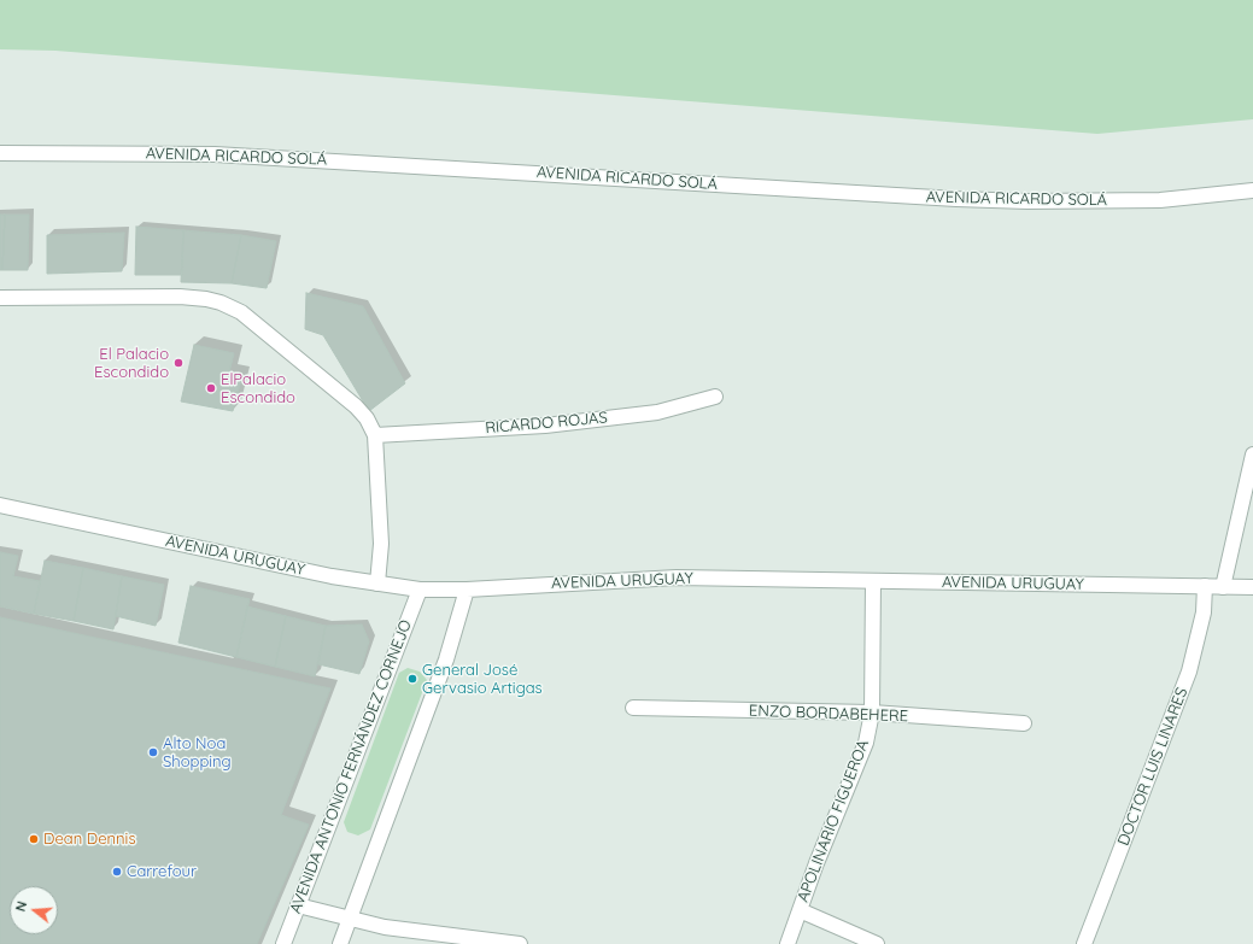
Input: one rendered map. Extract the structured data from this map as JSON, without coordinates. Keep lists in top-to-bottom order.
{
  "streets": {
    "street": [
      "AVENIDA RICARDO SOLÁ",
      "RICARDO ROJAS",
      "AVENIDA URUGUAY",
      "ENZO BORDABEHERE",
      "AVENIDA ANTONIO FERNÁNDEZ CORNEJO",
      "DOCTOR LUIS LINARES",
      "APOLINARIO FIGUEROA"
    ]
  },
  "crossings": [
    ["AVENIDA URUGUAY", "AVENIDA ANTONIO FERNÁNDEZ CORNEJO"],
    ["AVENIDA URUGUAY", "DOCTOR LUIS LINARES"],
    ["AVENIDA URUGUAY", "APOLINARIO FIGUEROA"],
    ["ENZO BORDABEHERE", "APOLINARIO FIGUEROA"]
  ],
  "places": [
    "El Palacio Escondido",
    "ElPalacio Escondido",
    "General José Gervasio Artigas",
    "Alto Noa Shopping",
    "Dean Dennis",
    "Carrefour"
  ],
  "north": "left"
}
